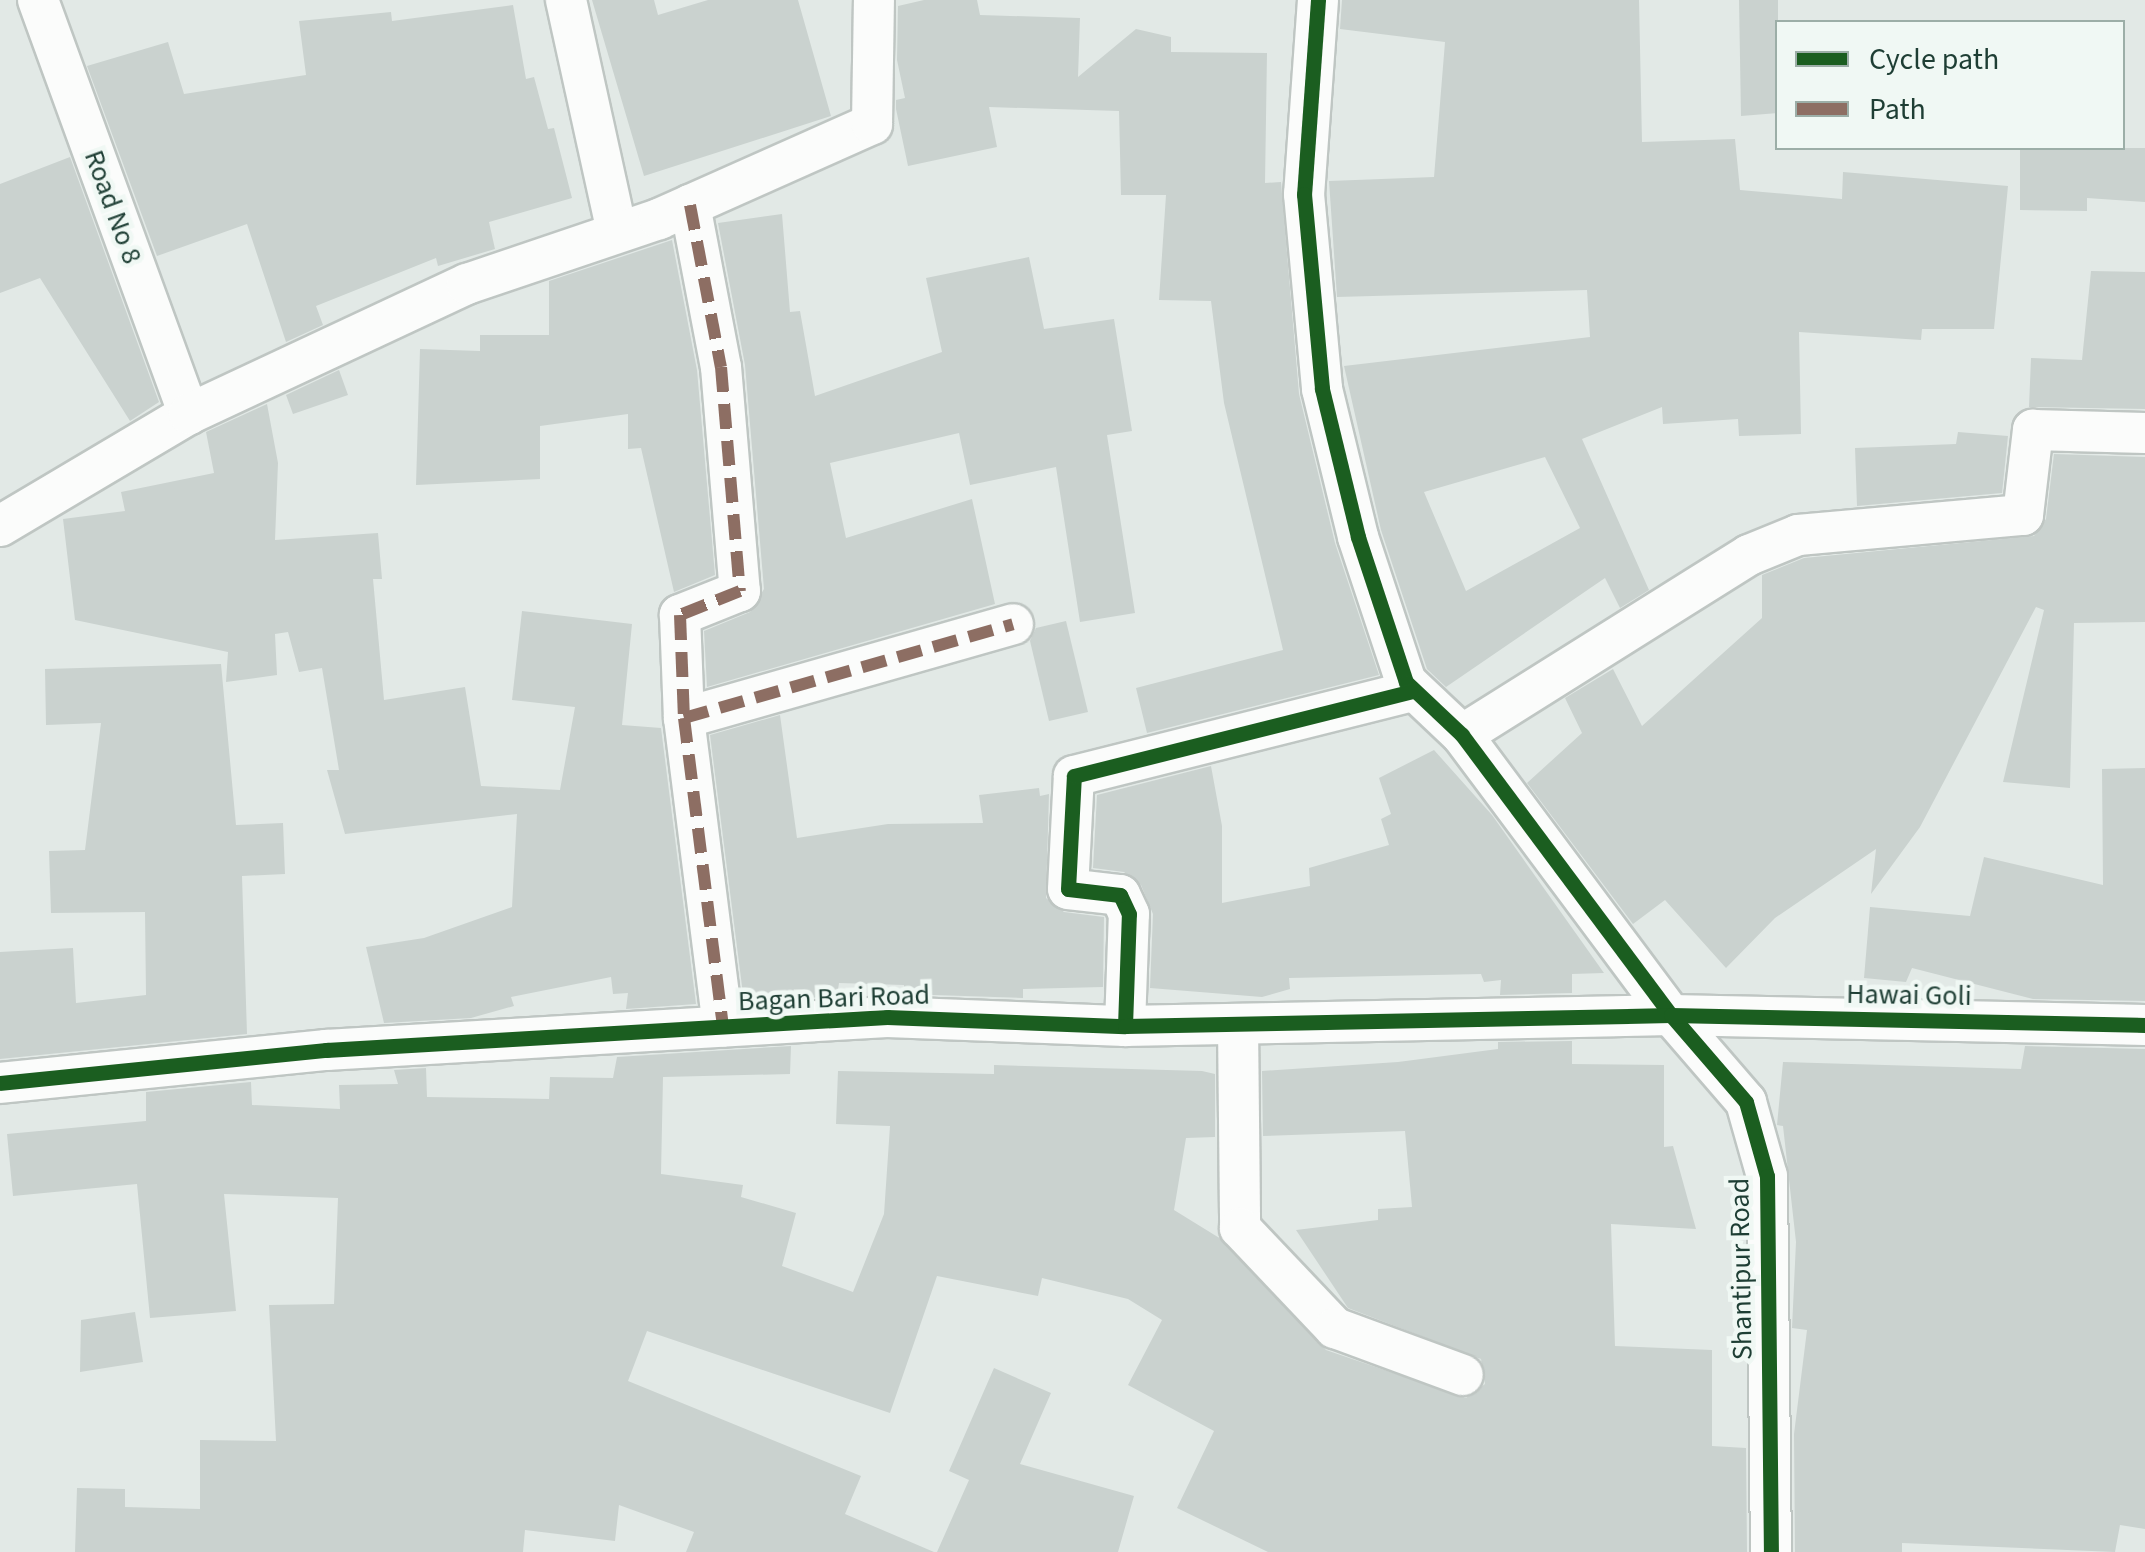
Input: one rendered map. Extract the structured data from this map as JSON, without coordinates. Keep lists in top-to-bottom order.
{
  "streets": {
    "street": [
      "Road No 8",
      "Hawai Goli",
      "Bagan Bari Road",
      "Shantipur Road"
    ]
  },
  "crossings": [
    ["Hawai Goli", "Bagan Bari Road"],
    ["Hawai Goli", "Shantipur Road"],
    ["Bagan Bari Road", "Shantipur Road"]
  ],
  "legend": ["Cycle path", "Path"]
}
